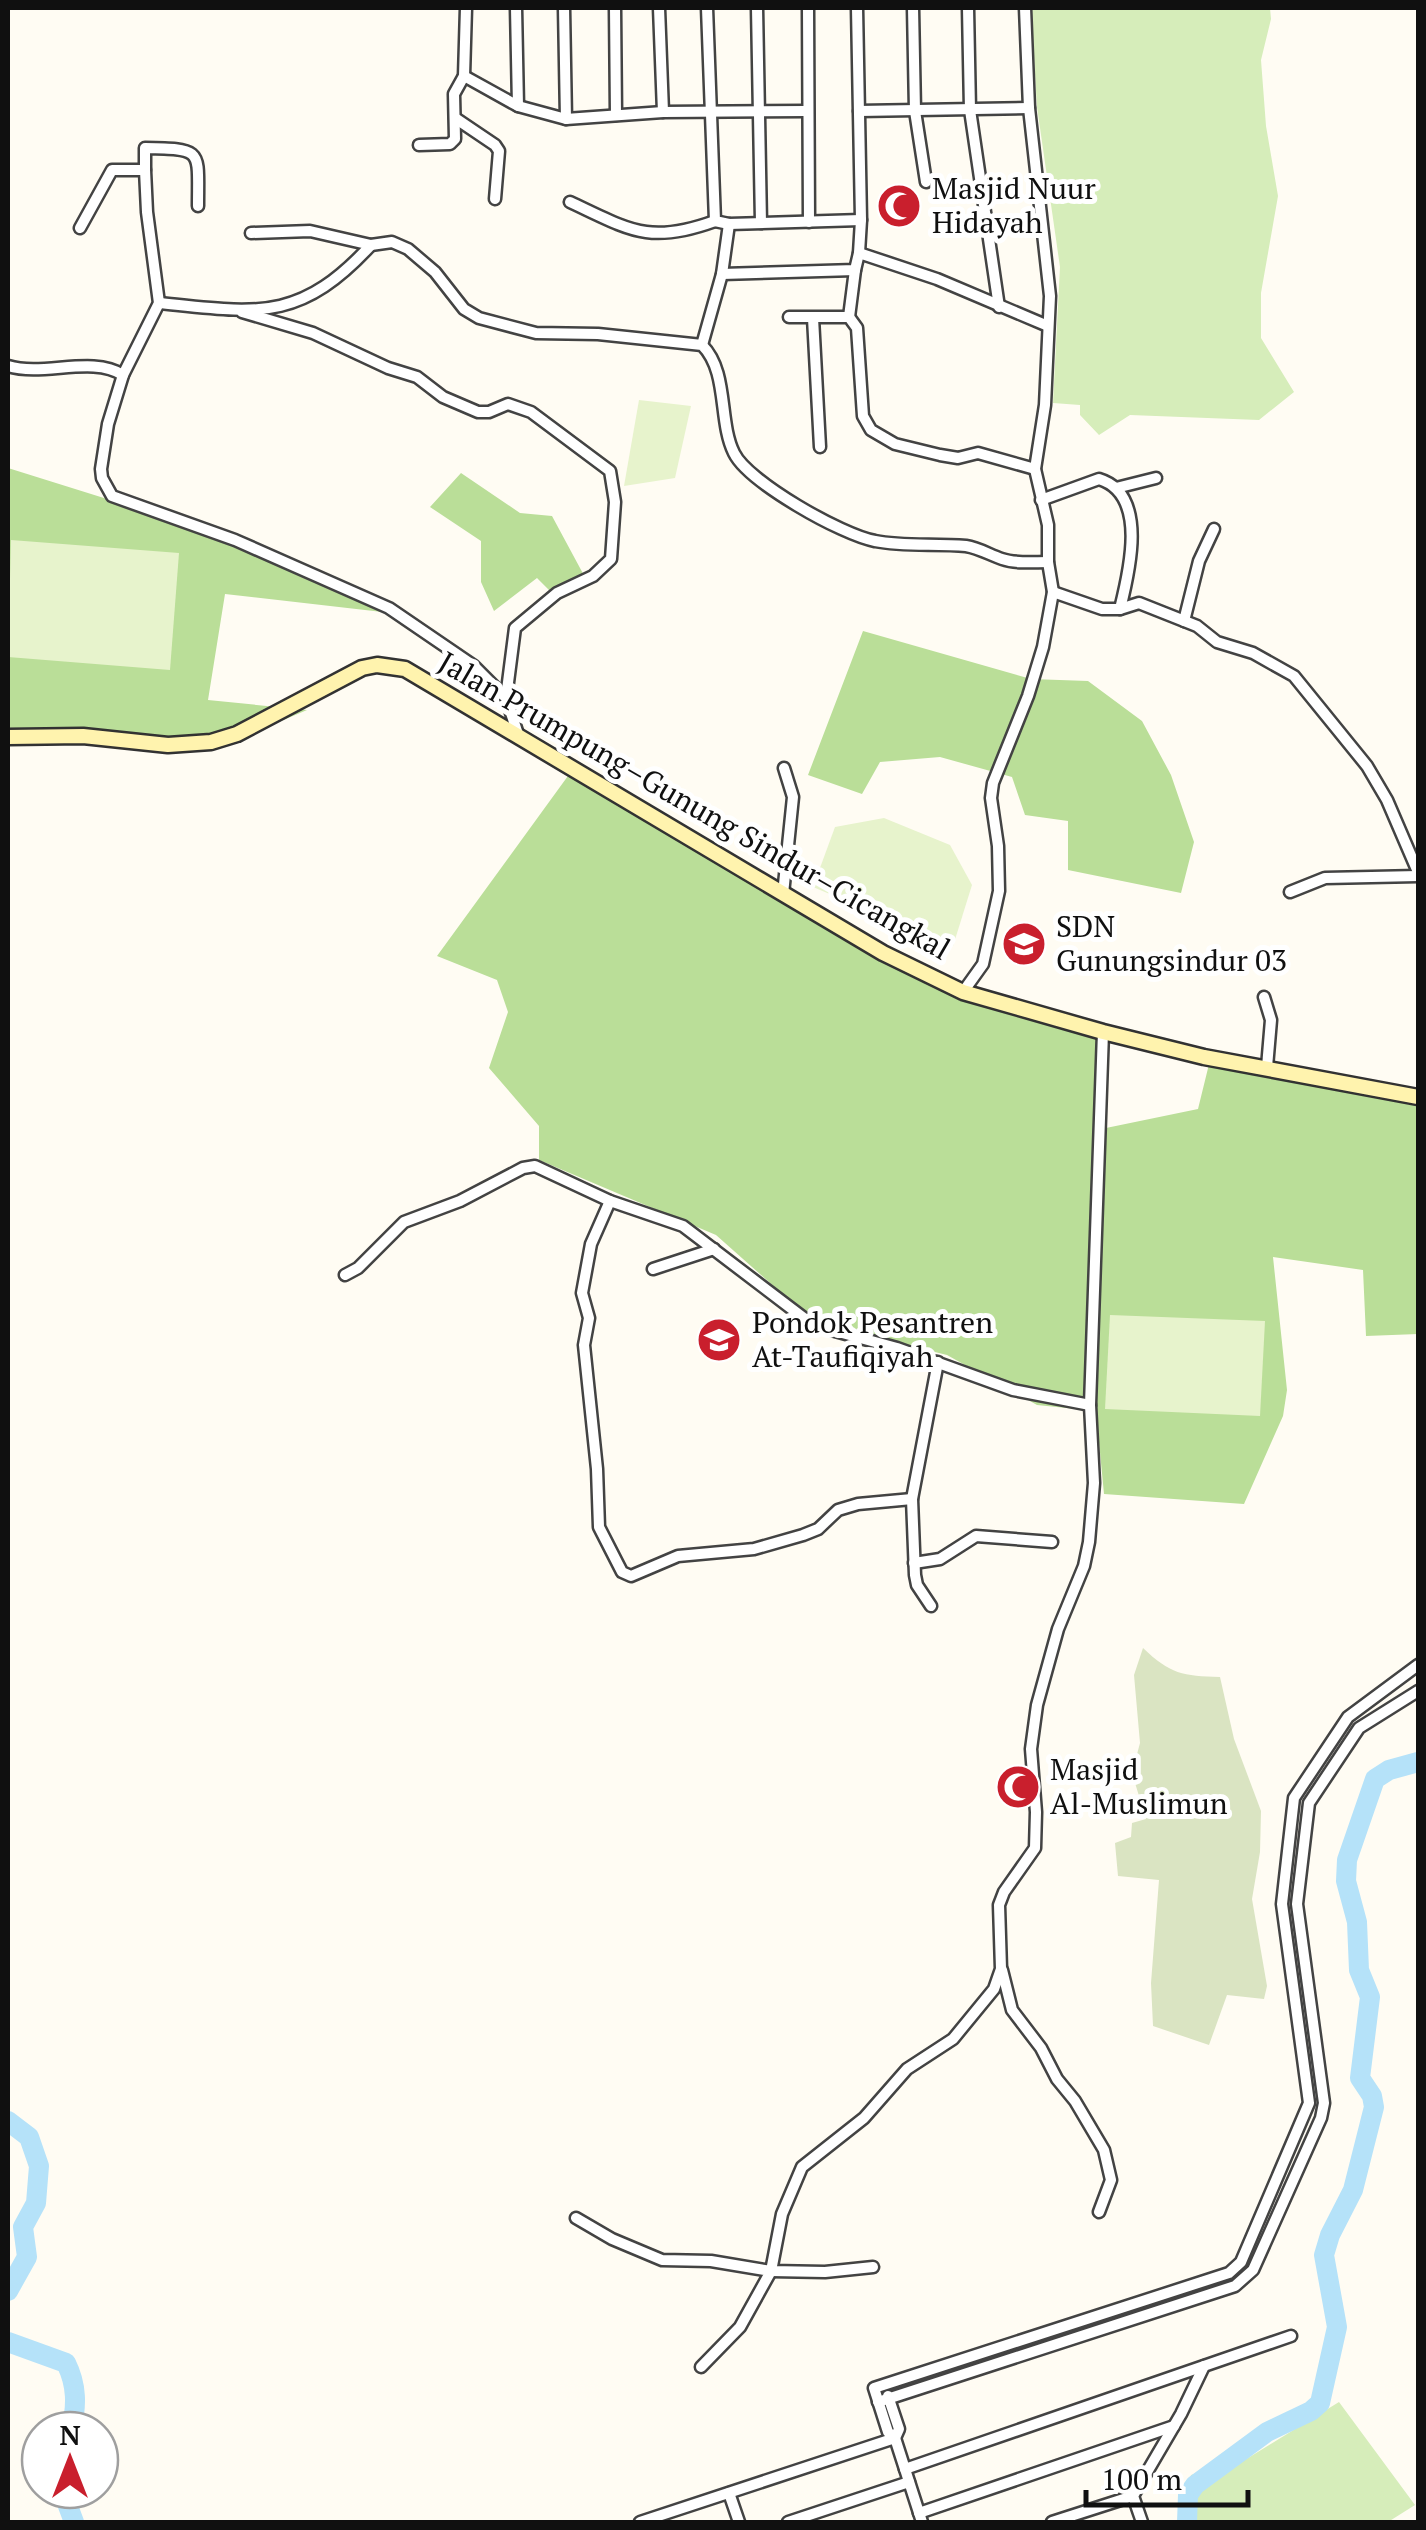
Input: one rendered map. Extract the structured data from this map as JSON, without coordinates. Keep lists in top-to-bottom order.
{
  "streets": {
    "main road": ["Jalan Prumpung–Gunung Sindur–Cicangkal"]
  },
  "places": {
    "mosque": ["Masjid Nuur Hidayah", "Masjid Al-Muslimun"],
    "school or university": ["SDN Gunungsindur 03", "Pondok Pesantren At-Taufiqiyah"]
  },
  "scale_bar": "100 m",
  "north": "top"
}
